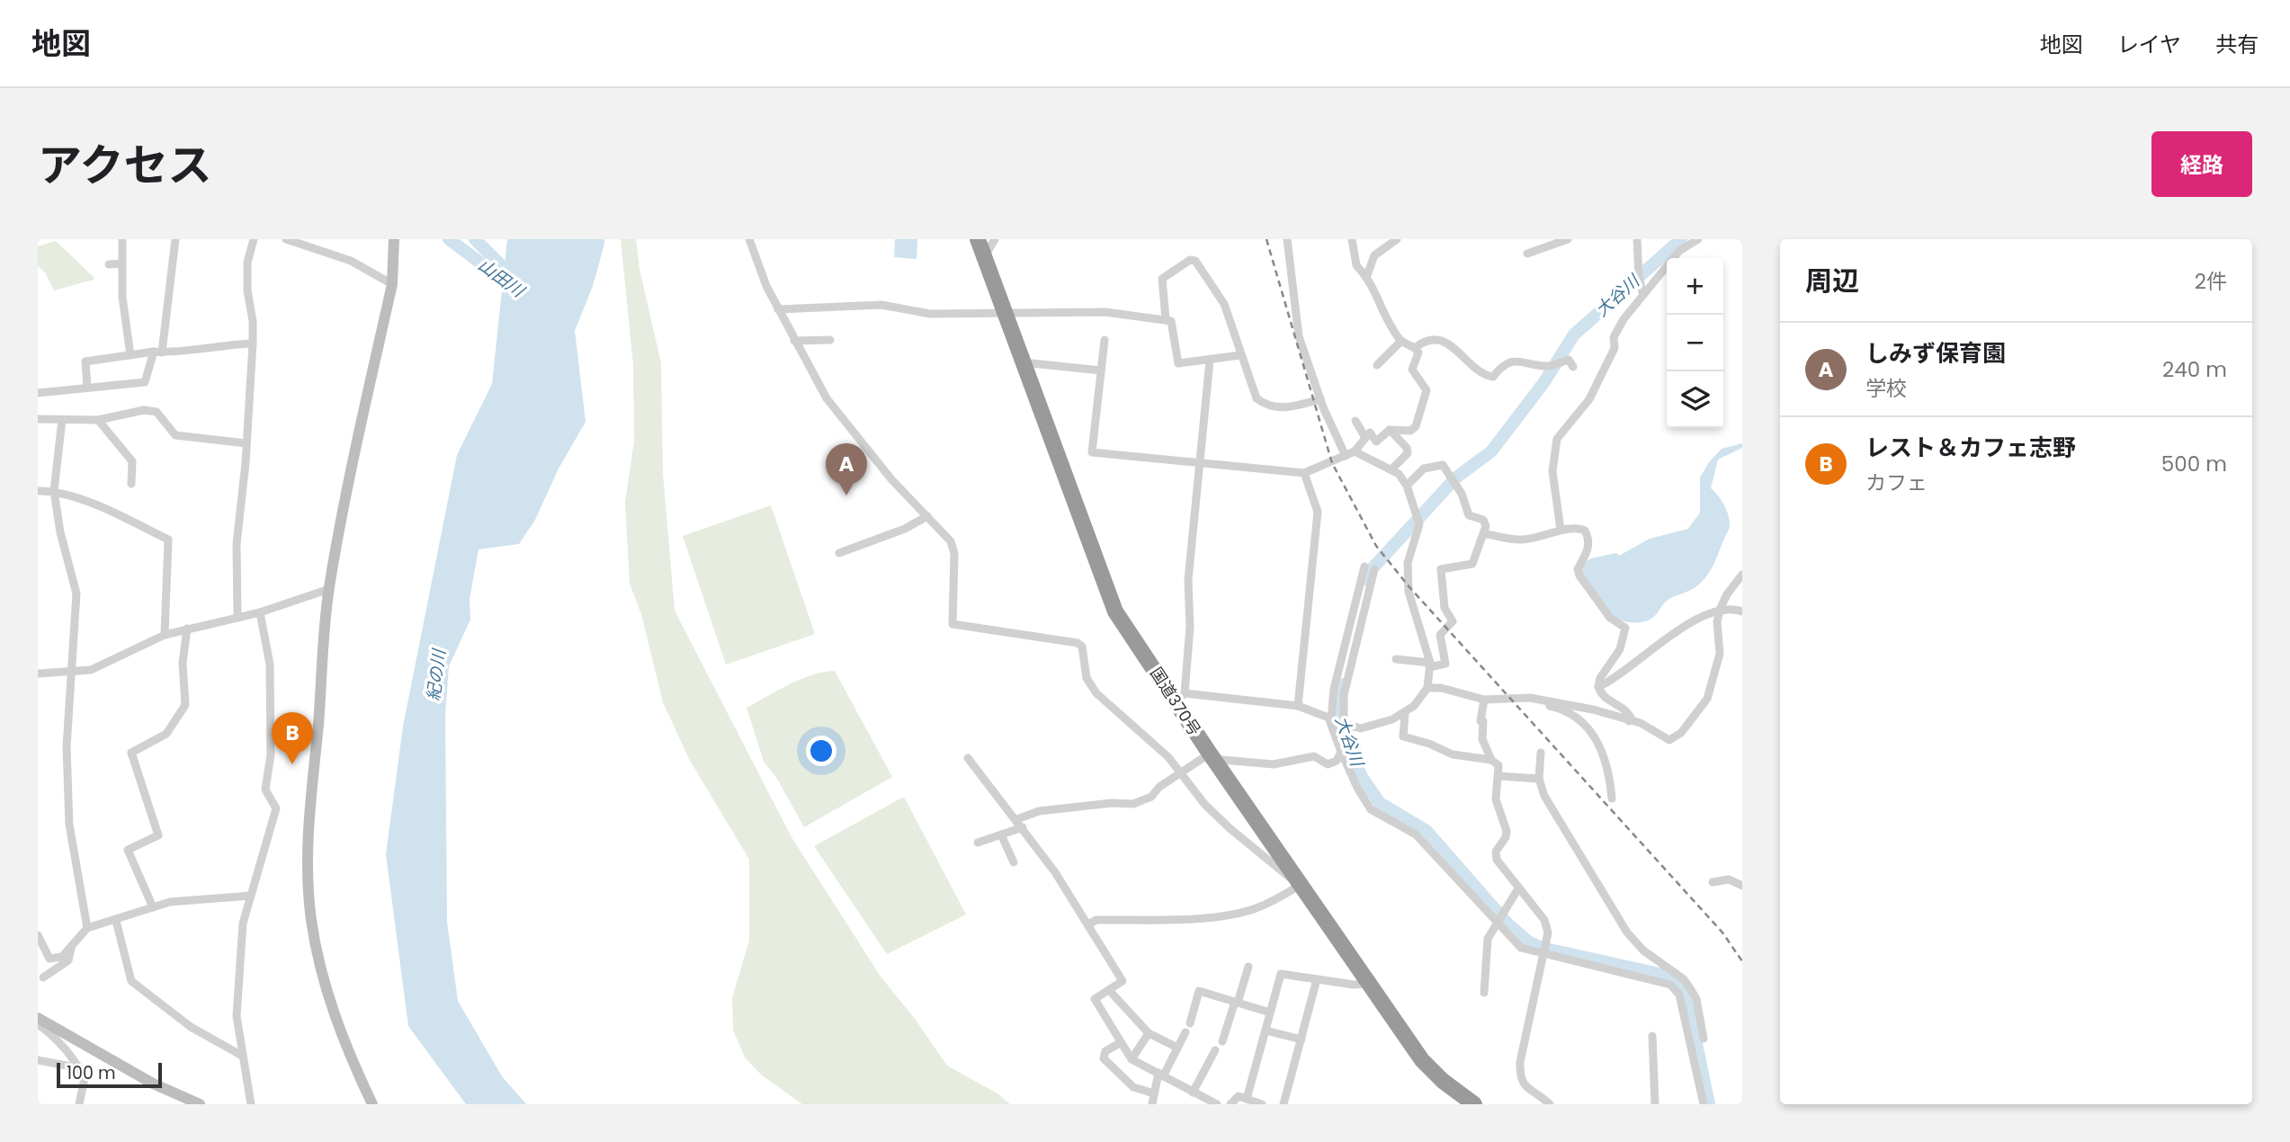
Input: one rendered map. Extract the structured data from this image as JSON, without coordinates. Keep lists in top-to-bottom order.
{
  "streets": {
    "highway": ["国道370号"]
  },
  "water": ["山田川", "大谷川", "紀の川"],
  "scale_bar": "100 m",
  "page": {
    "header": "地図",
    "nav": ["地図", "レイヤ", "共有"],
    "title": "アクセス",
    "buttons": "経路",
    "heading": ["周辺", "2件"],
    "map_buttons": ["+", "−"],
    "list": [
      {
        "mark": "A",
        "name": "しみず保育園",
        "note": "学校",
        "value": "240 m"
      },
      {
        "mark": "B",
        "name": "レスト＆カフェ志野",
        "note": "カフェ",
        "value": "500 m"
      }
    ],
    "pins": ["A", "B"],
    "scale": "100 m"
  }
}
